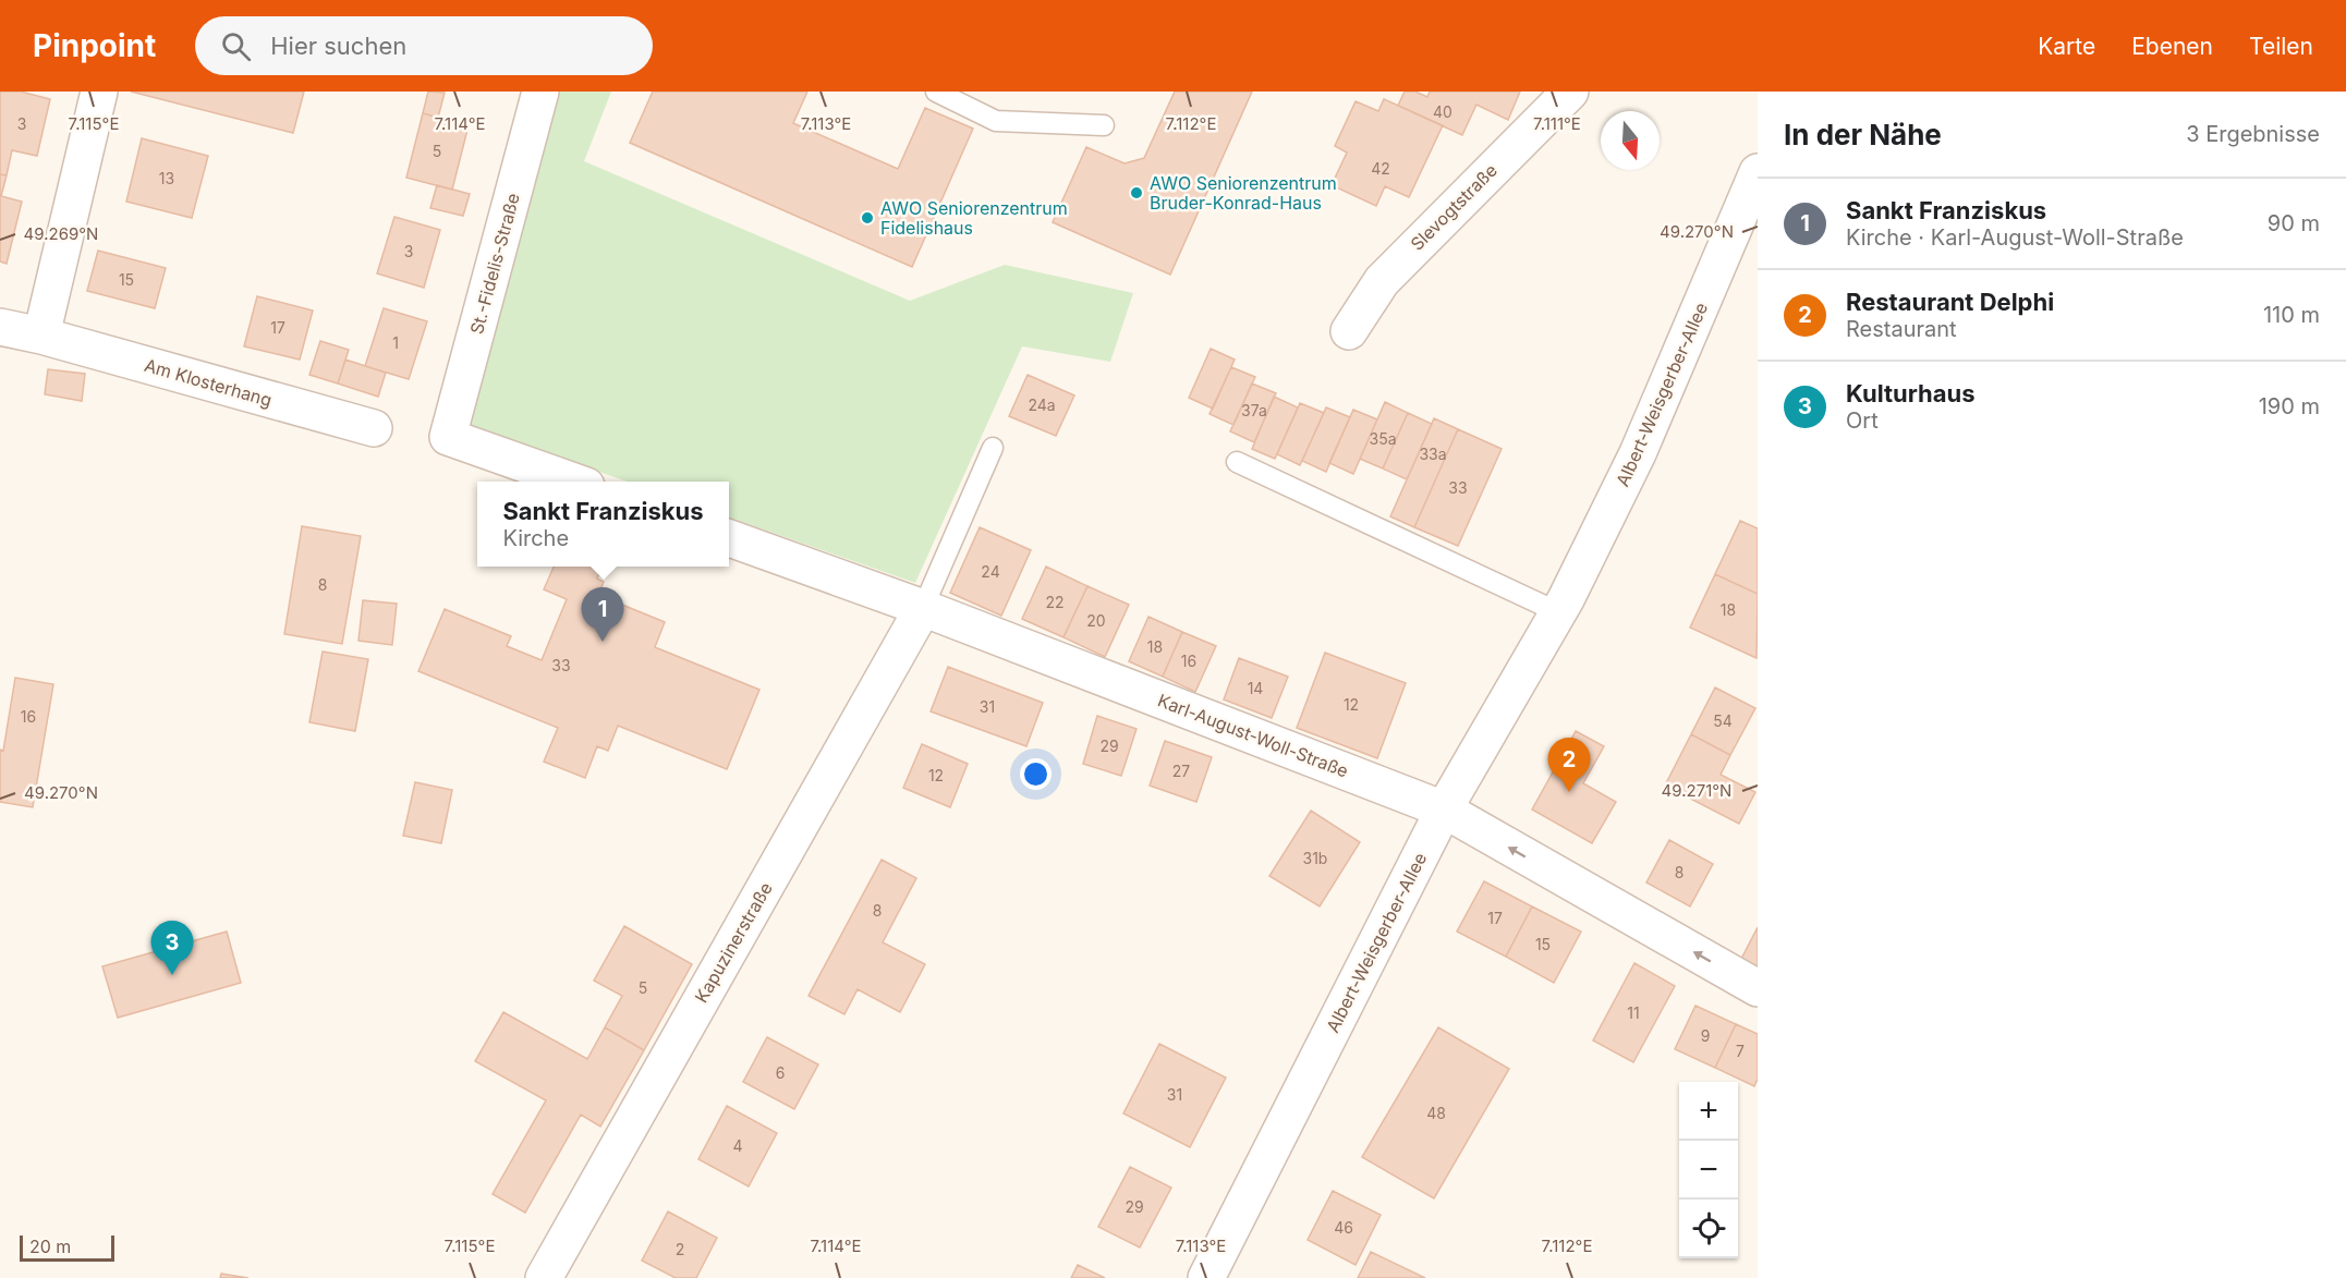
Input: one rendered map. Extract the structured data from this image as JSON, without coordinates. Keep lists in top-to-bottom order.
{
  "streets": {
    "street": [
      "Slevogtstraße",
      "St.-Fidelis-Straße",
      "Am Klosterhang",
      "Albert-Weisgerber-Allee",
      "Karl-August-Woll-Straße",
      "Kapuzinerstraße"
    ]
  },
  "crossings": [
    ["Albert-Weisgerber-Allee", "Karl-August-Woll-Straße"],
    ["Karl-August-Woll-Straße", "Kapuzinerstraße"]
  ],
  "places": ["AWO Seniorenzentrum Bruder-Konrad-Haus", "AWO Seniorenzentrum Fidelishaus"],
  "house_numbers": [
    "40",
    "3",
    "5",
    "42",
    "13",
    "3",
    "15",
    "17",
    "1",
    "24a",
    "37a",
    "35a",
    "33a",
    "33",
    "24",
    "8",
    "22",
    "18",
    "20",
    "18",
    "16",
    "33",
    "14",
    "12",
    "31",
    "16",
    "54",
    "29",
    "27",
    "12",
    "31b",
    "8",
    "8",
    "17",
    "15",
    "5",
    "11",
    "9",
    "7",
    "6",
    "31",
    "48",
    "4",
    "29",
    "46",
    "2"
  ],
  "scale_bar": "20 m",
  "north": "bottom",
  "page": {
    "header": "Pinpoint",
    "search": "Hier suchen",
    "nav": ["Karte", "Ebenen", "Teilen"],
    "heading": ["In der Nähe", "3 Ergebnisse"],
    "list": [
      {
        "mark": "1",
        "name": "Sankt Franziskus",
        "note": "Kirche · Karl-August-Woll-Straße",
        "value": "90 m"
      },
      {
        "mark": "2",
        "name": "Restaurant Delphi",
        "note": "Restaurant",
        "value": "110 m"
      },
      {
        "mark": "3",
        "name": "Kulturhaus",
        "note": "Ort",
        "value": "190 m"
      }
    ],
    "popup": ["Sankt Franziskus", "Kirche"],
    "pins": ["1", "2", "3"],
    "map_buttons": ["+", "−"],
    "scale": "20 m"
  },
  "coordinates": [
    "7.115°E",
    "7.114°E",
    "7.113°E",
    "7.112°E",
    "7.111°E",
    "49.270°N",
    "49.269°N",
    "49.271°N"
  ]
}
